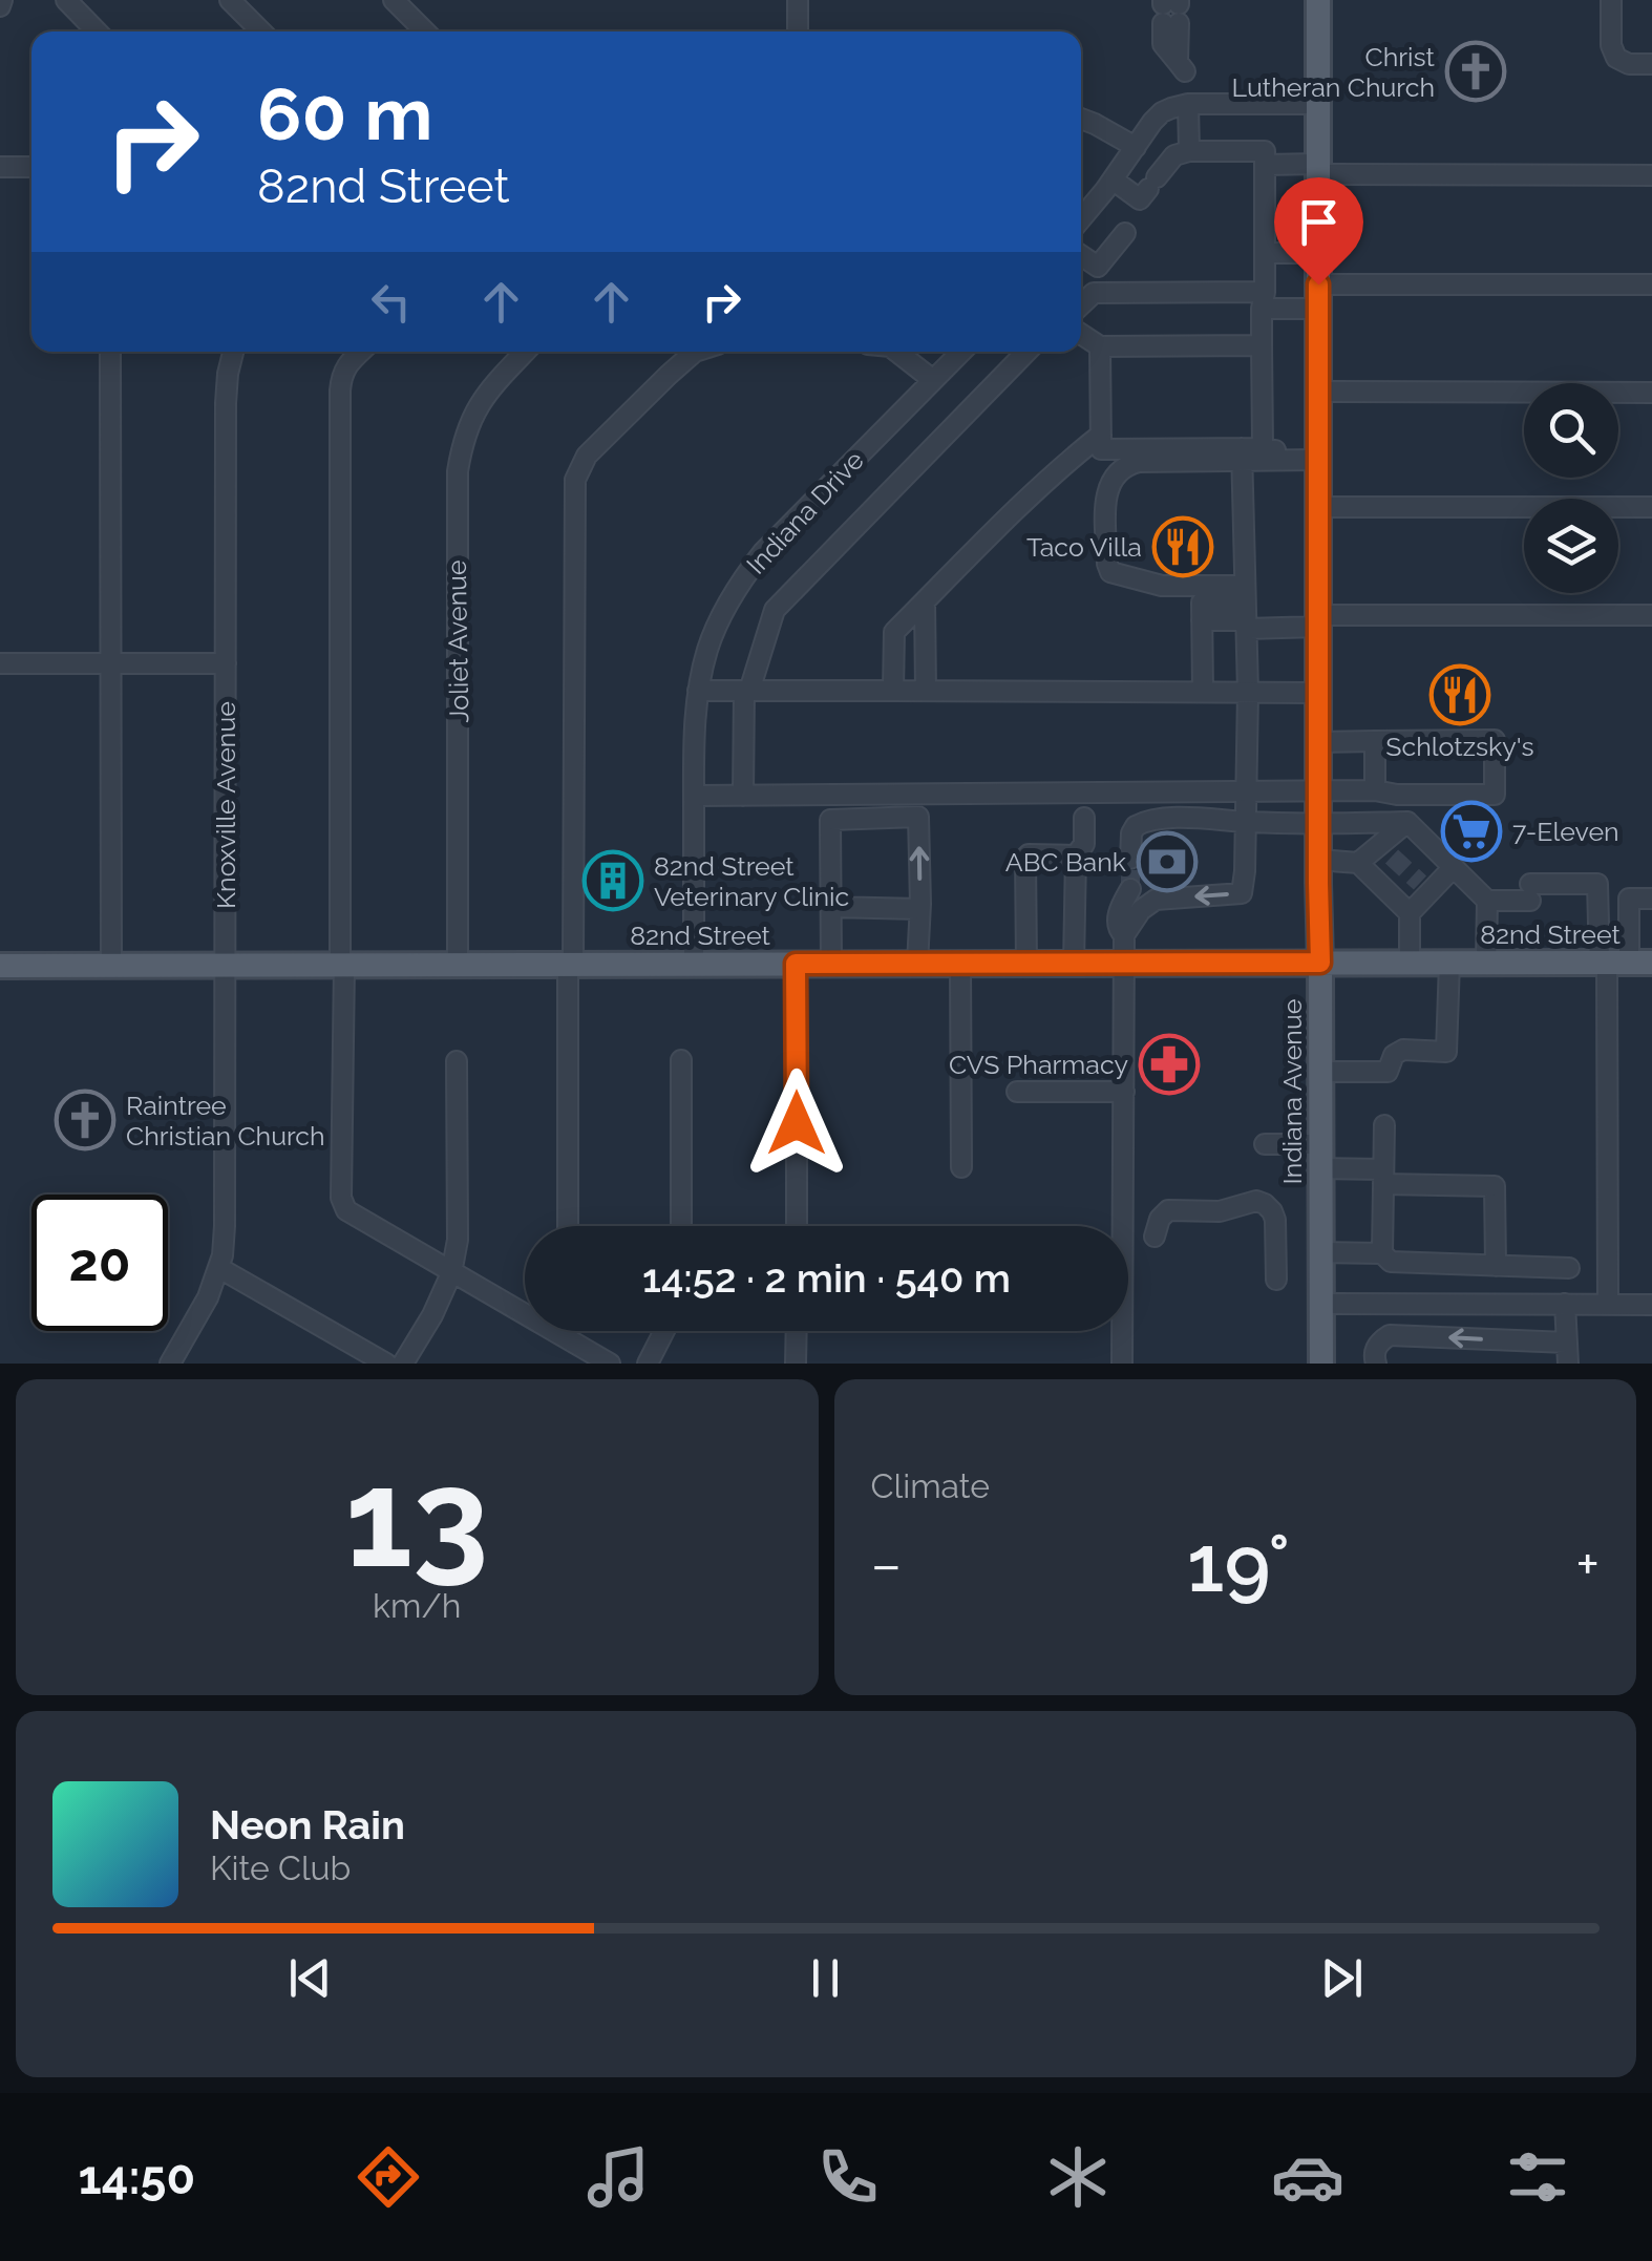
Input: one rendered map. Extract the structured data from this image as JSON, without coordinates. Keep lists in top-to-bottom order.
{
  "streets": {
    "main road": ["82nd Street", "Indiana Avenue"],
    "street": ["Indiana Drive", "Joliet Avenue", "Knoxville Avenue"]
  },
  "crossings": [
    ["Indiana Drive", "82nd Street"],
    ["Joliet Avenue", "82nd Street"],
    ["Knoxville Avenue", "82nd Street"],
    ["82nd Street", "Indiana Avenue"]
  ],
  "places": {
    "church": ["Christ Lutheran Church", "Raintree Christian Church"],
    "restaurant": ["Taco Villa", "Schlotzsky's"],
    "supermarket": ["7-Eleven"],
    "bank": ["ABC Bank"],
    "building": ["82nd Street Veterinary Clinic"],
    "pharmacy": ["CVS Pharmacy"]
  },
  "page": {
    "turn": ["60 m", "82nd Street"],
    "limit": "20",
    "trip": "14:52 · 2 min · 540 m",
    "tile": [
      ["13", "km/h"],
      "Climate"
    ],
    "heat": ["−", "19°", "+"],
    "song": ["Neon Rain", "Kite Club"],
    "tabs": "14:50"
  }
}
